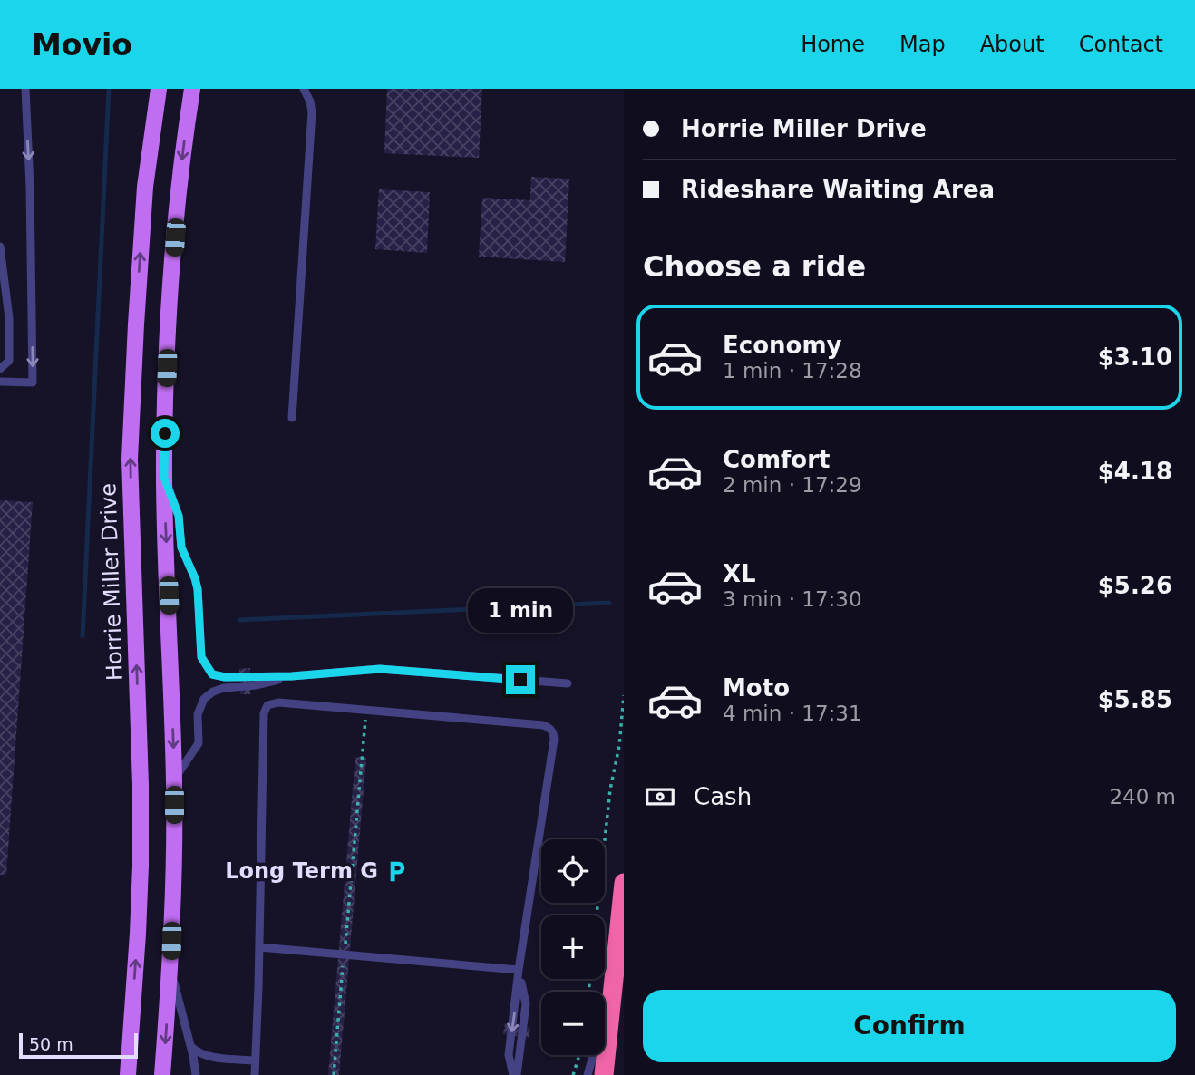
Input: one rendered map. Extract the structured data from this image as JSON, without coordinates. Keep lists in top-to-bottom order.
{
  "streets": {
    "main road": ["Horrie Miller Drive"]
  },
  "places": {
    "parking": ["Long Term G"]
  },
  "scale_bar": "50 m",
  "page": {
    "header": "Movio",
    "nav": [
      "Home",
      "Map",
      "About",
      "Contact"
    ],
    "banner": ["Horrie Miller Drive", "Rideshare Waiting Area"],
    "heading": "Choose a ride",
    "list": [
      {
        "name": "Economy",
        "note": "1 min · 17:28",
        "value": "$3.10"
      },
      {
        "name": "Comfort",
        "note": "2 min · 17:29",
        "value": "$4.18"
      },
      {
        "name": "XL",
        "note": "3 min · 17:30",
        "value": "$5.26"
      },
      {
        "name": "Moto",
        "note": "4 min · 17:31",
        "value": "$5.85"
      }
    ],
    "bubble": "1 min",
    "pay": ["Cash", "240 m"],
    "map_buttons": ["+", "−"],
    "buttons": "Confirm",
    "scale": "50 m"
  }
}
